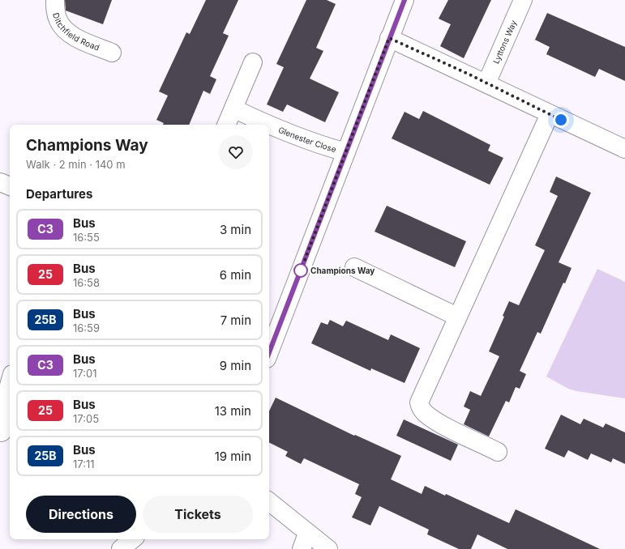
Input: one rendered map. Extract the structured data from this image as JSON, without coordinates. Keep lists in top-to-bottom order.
{
  "streets": {
    "street": ["Ditchfield Road", "Lyttons Way", "Glenester Close"]
  },
  "places": ["Champions Way"],
  "lines": ["bus line C3"],
  "page": {
    "heading": [
      ["Champions Way", "Walk · 2 min · 140 m"],
      "Departures"
    ],
    "list": [
      {
        "mark": "C3",
        "name": "Bus",
        "note": "16:55",
        "value": "3 min"
      },
      {
        "mark": "25",
        "name": "Bus",
        "note": "16:58",
        "value": "6 min"
      },
      {
        "mark": "25B",
        "name": "Bus",
        "note": "16:59",
        "value": "7 min"
      },
      {
        "mark": "C3",
        "name": "Bus",
        "note": "17:01",
        "value": "9 min"
      },
      {
        "mark": "25",
        "name": "Bus",
        "note": "17:05",
        "value": "13 min"
      },
      {
        "mark": "25B",
        "name": "Bus",
        "note": "17:11",
        "value": "19 min"
      }
    ],
    "buttons": ["Directions", "Tickets"]
  }
}
